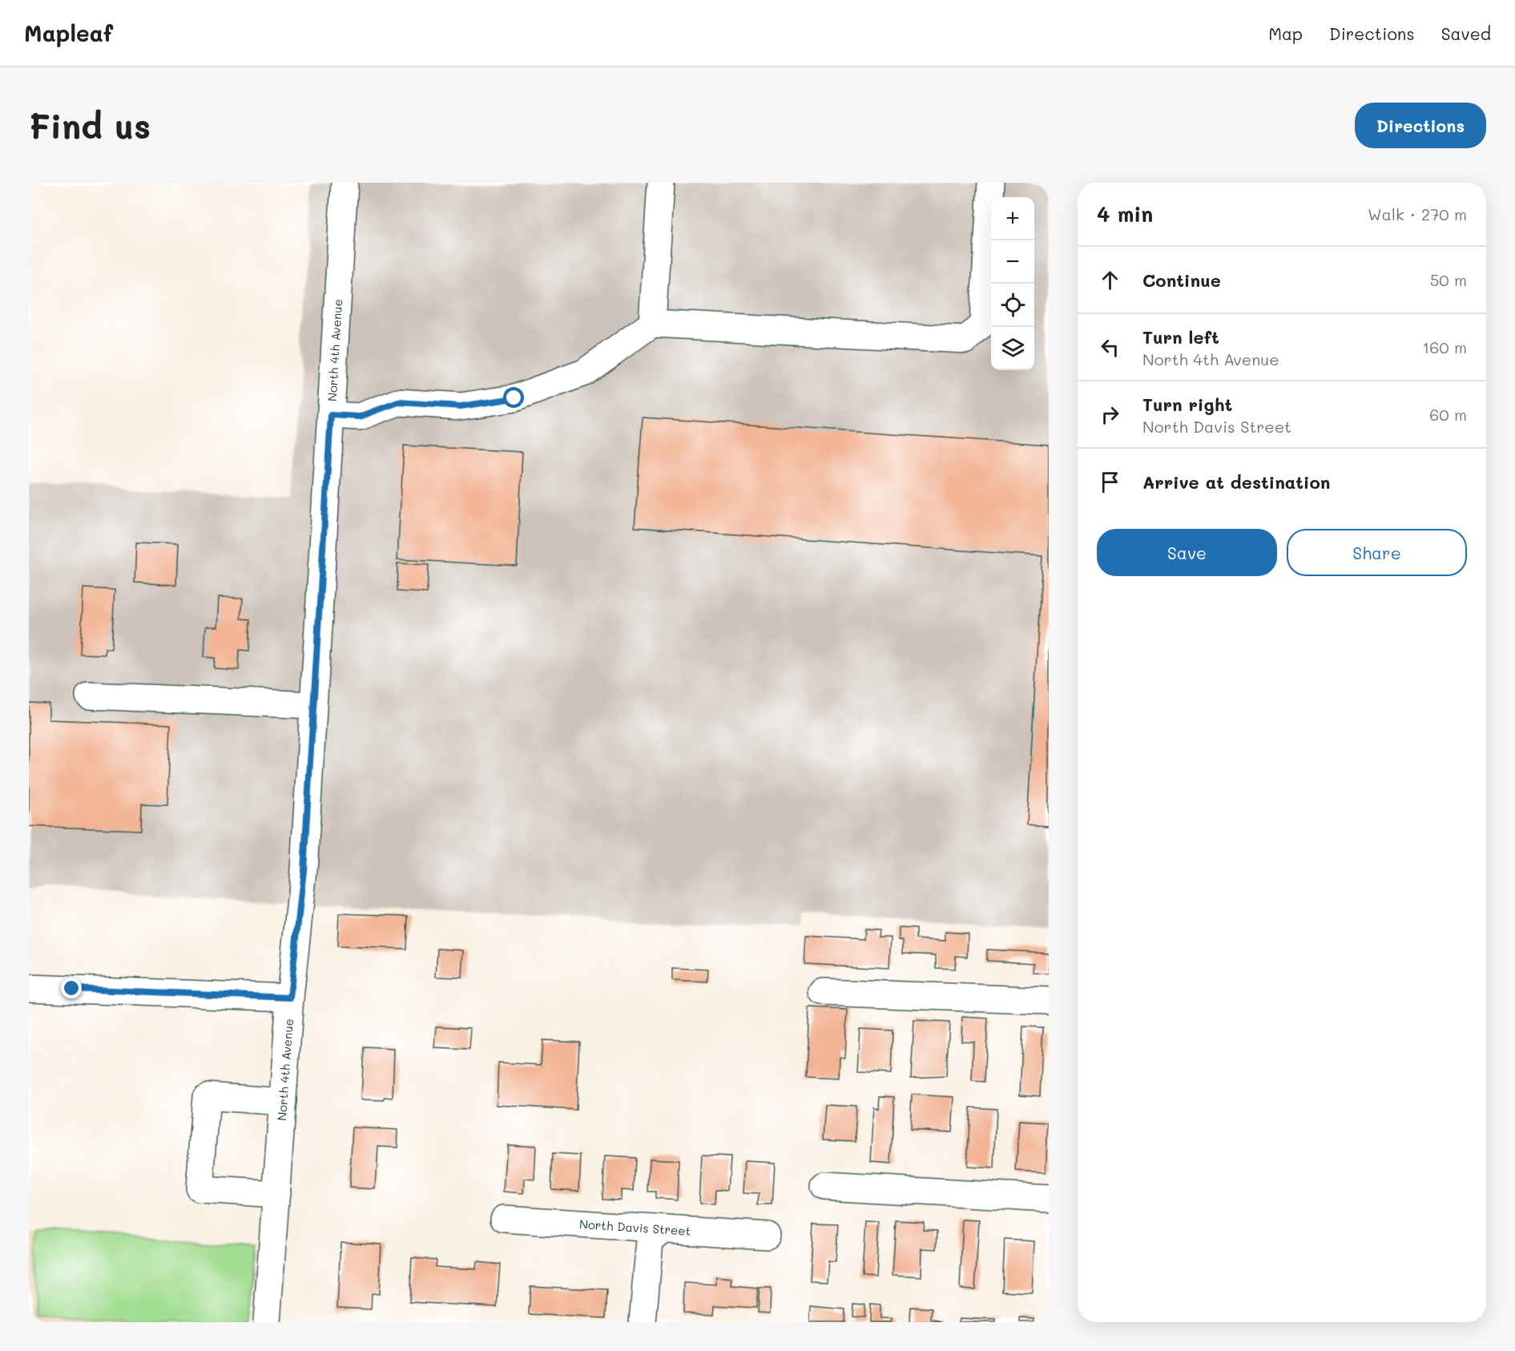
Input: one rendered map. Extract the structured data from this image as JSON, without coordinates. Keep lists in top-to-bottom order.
{
  "streets": {
    "street": ["North 4th Avenue", "North Davis Street"]
  },
  "page": {
    "header": "Mapleaf",
    "nav": ["Map", "Directions", "Saved"],
    "buttons": [
      "Directions",
      ["Save", "Share"]
    ],
    "title": "Find us",
    "heading": ["4 min", "Walk · 270 m"],
    "map_buttons": ["+", "−"],
    "list": [
      ["Continue", "50 m"],
      ["Turn left", "North 4th Avenue", "160 m"],
      ["Turn right", "North Davis Street", "60 m"],
      "Arrive at destination"
    ]
  }
}
